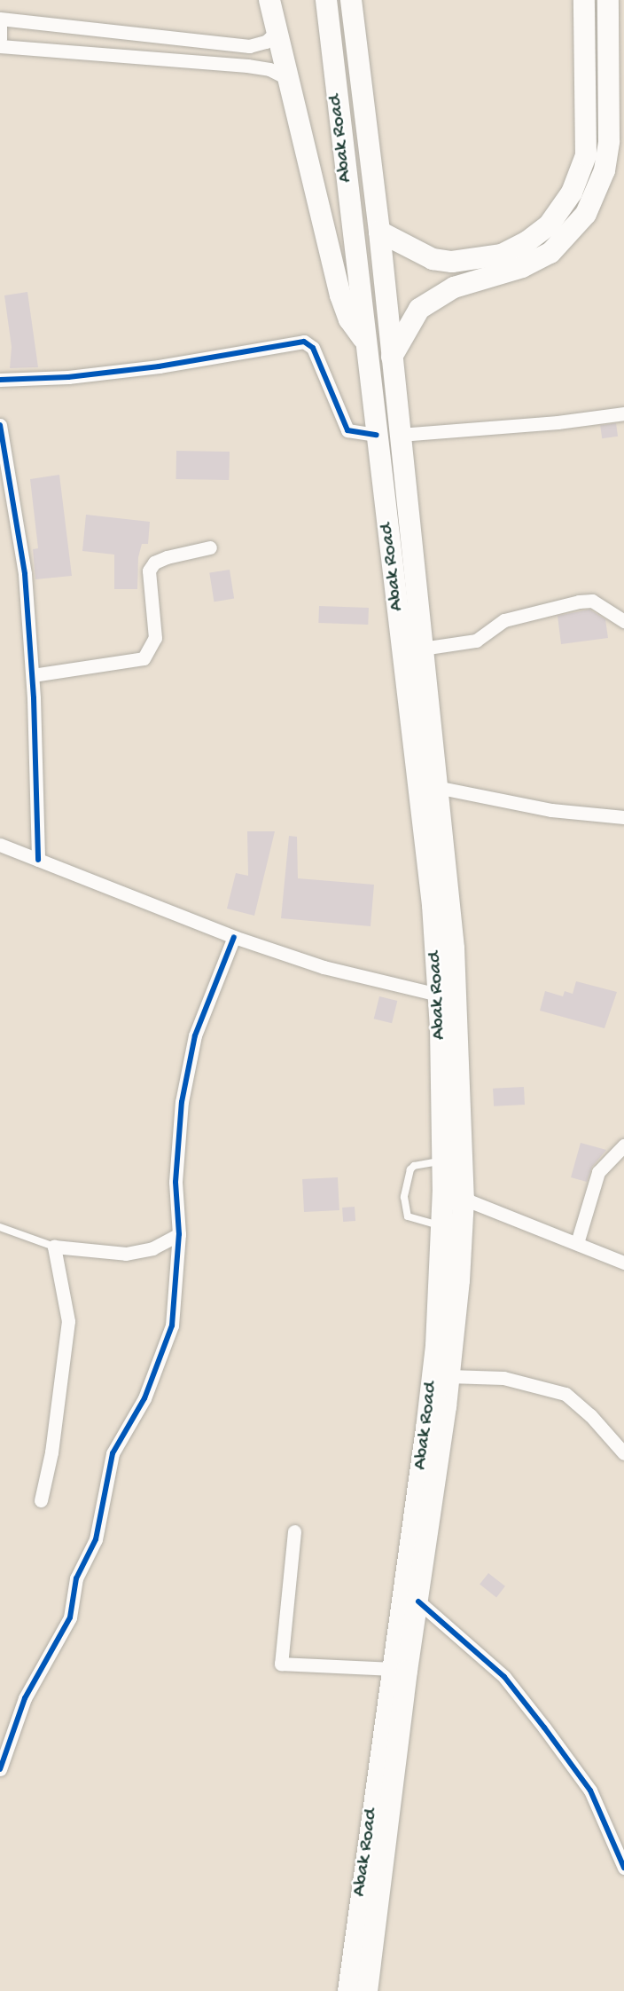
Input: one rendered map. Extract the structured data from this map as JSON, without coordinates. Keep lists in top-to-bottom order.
{
  "streets": {
    "highway": ["Abak Road"]
  }
}
